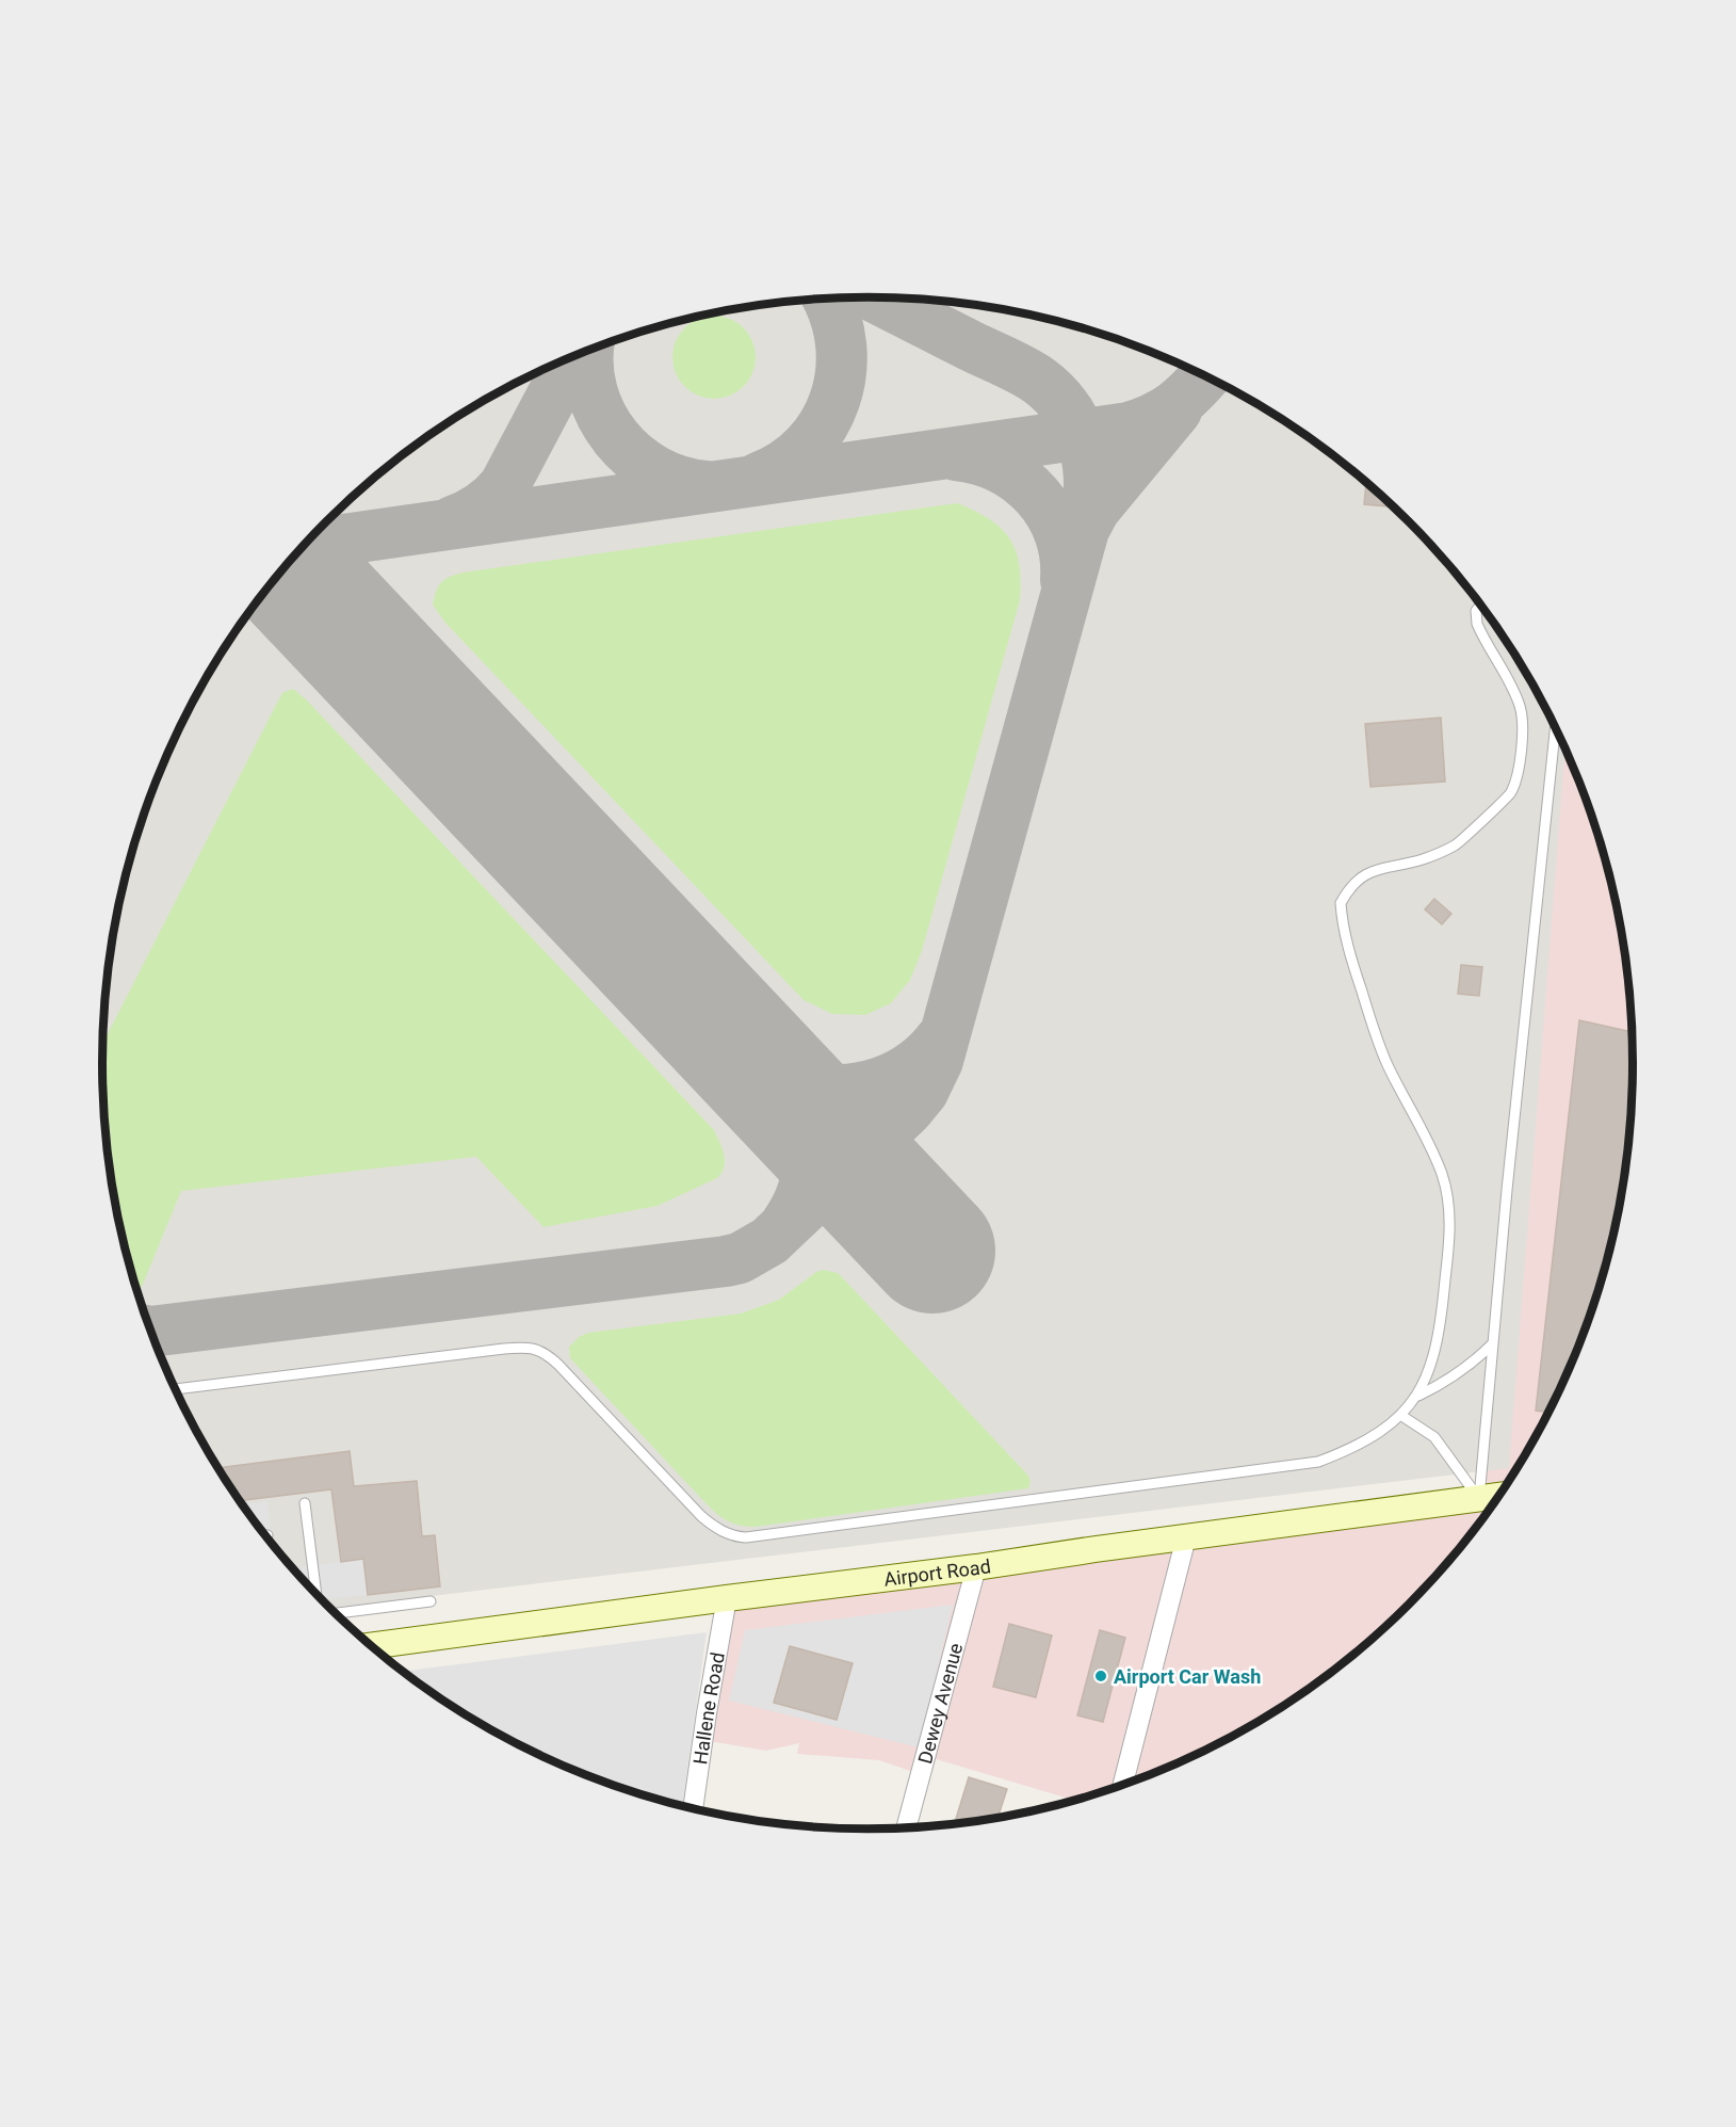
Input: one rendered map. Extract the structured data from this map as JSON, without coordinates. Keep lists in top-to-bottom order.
{
  "streets": {
    "main road": ["Airport Road"],
    "street": ["Dewey Avenue", "Hallene Road"]
  },
  "crossings": [
    ["Airport Road", "Dewey Avenue"],
    ["Airport Road", "Hallene Road"]
  ],
  "places": ["Airport Car Wash"]
}
